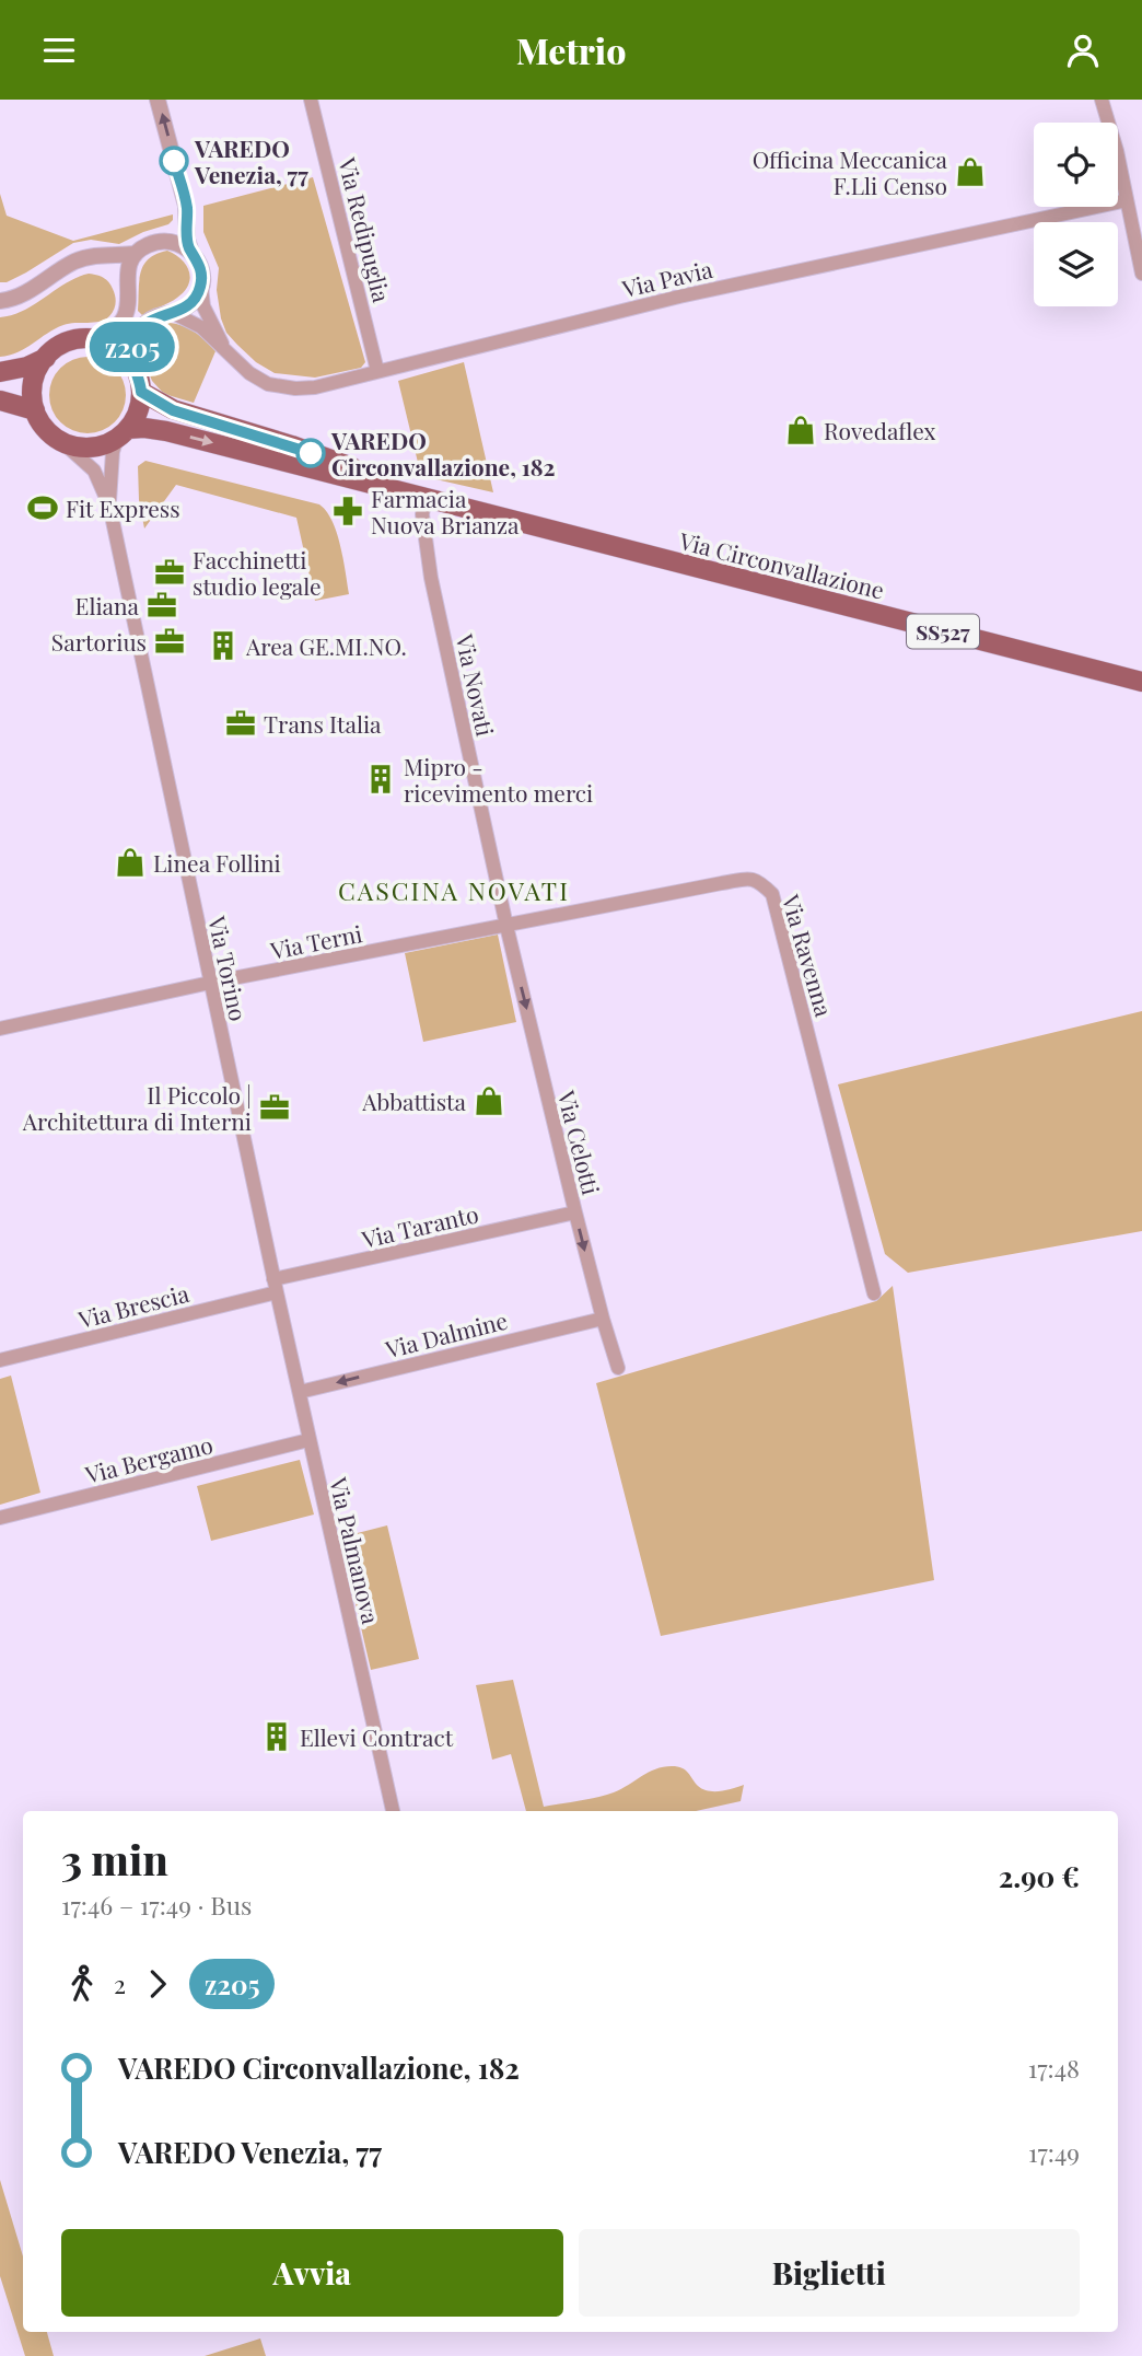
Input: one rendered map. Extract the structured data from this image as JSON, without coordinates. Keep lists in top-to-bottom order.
{
  "streets": {
    "main road": ["Via Circonvallazione", "SS527"],
    "street": [
      "Via Redipuglia",
      "Via Pavia",
      "Via Novati",
      "Via Terni",
      "Via Ravenna",
      "Via Torino",
      "Via Celotti",
      "Via Taranto",
      "Via Brescia",
      "Via Dalmine",
      "Via Bergamo",
      "Via Palmanova"
    ]
  },
  "crossings": [
    ["Via Redipuglia", "Via Pavia"],
    ["Via Circonvallazione", "Via Novati"],
    ["Via Circonvallazione", "Via Torino"],
    ["Via Novati", "Via Terni"],
    ["Via Novati", "Via Ravenna"],
    ["Via Novati", "Via Celotti"],
    ["Via Terni", "Via Ravenna"],
    ["Via Terni", "Via Torino"],
    ["Via Terni", "Via Celotti"],
    ["Via Ravenna", "Via Celotti"],
    ["Via Torino", "Via Taranto"],
    ["Via Torino", "Via Brescia"],
    ["Via Torino", "Via Dalmine"],
    ["Via Torino", "Via Bergamo"],
    ["Via Torino", "Via Palmanova"],
    ["Via Celotti", "Via Taranto"],
    ["Via Celotti", "Via Dalmine"],
    ["Via Taranto", "Via Brescia"],
    ["Via Bergamo", "Via Palmanova"]
  ],
  "one_way": ["Via Celotti", "Via Dalmine"],
  "districts": ["CASCINA NOVATI"],
  "places": {
    "other": ["VAREDO Venezia, 77", "VAREDO Circonvallazione, 182"],
    "shop": [
      "Officina Meccanica F.Lli Censo",
      "Rovedaflex",
      "Linea Follini",
      "Abbattista"
    ],
    "sports": ["Fit Express"],
    "pharmacy": ["Farmacia Nuova Brianza"],
    "office": [
      "Facchinetti studio legale",
      "Eliana",
      "Sartorius",
      "Trans Italia",
      "Il Piccolo | Architettura di Interni"
    ],
    "building": ["Area GE.MI.NO.", "Mipro - ricevimento merci", "Ellevi Contract"]
  },
  "lines": ["bus line z205"],
  "page": {
    "header": "Metrio",
    "on_map": "z205",
    "heading": ["3 min", "17:46 – 17:49 · Bus", "2.90 €"],
    "legs": ["2", "z205"],
    "list": [
      {
        "name": "VAREDO Circonvallazione, 182",
        "value": "17:48"
      },
      {
        "name": "VAREDO Venezia, 77",
        "value": "17:49"
      }
    ],
    "buttons": ["Avvia", "Biglietti"]
  }
}
